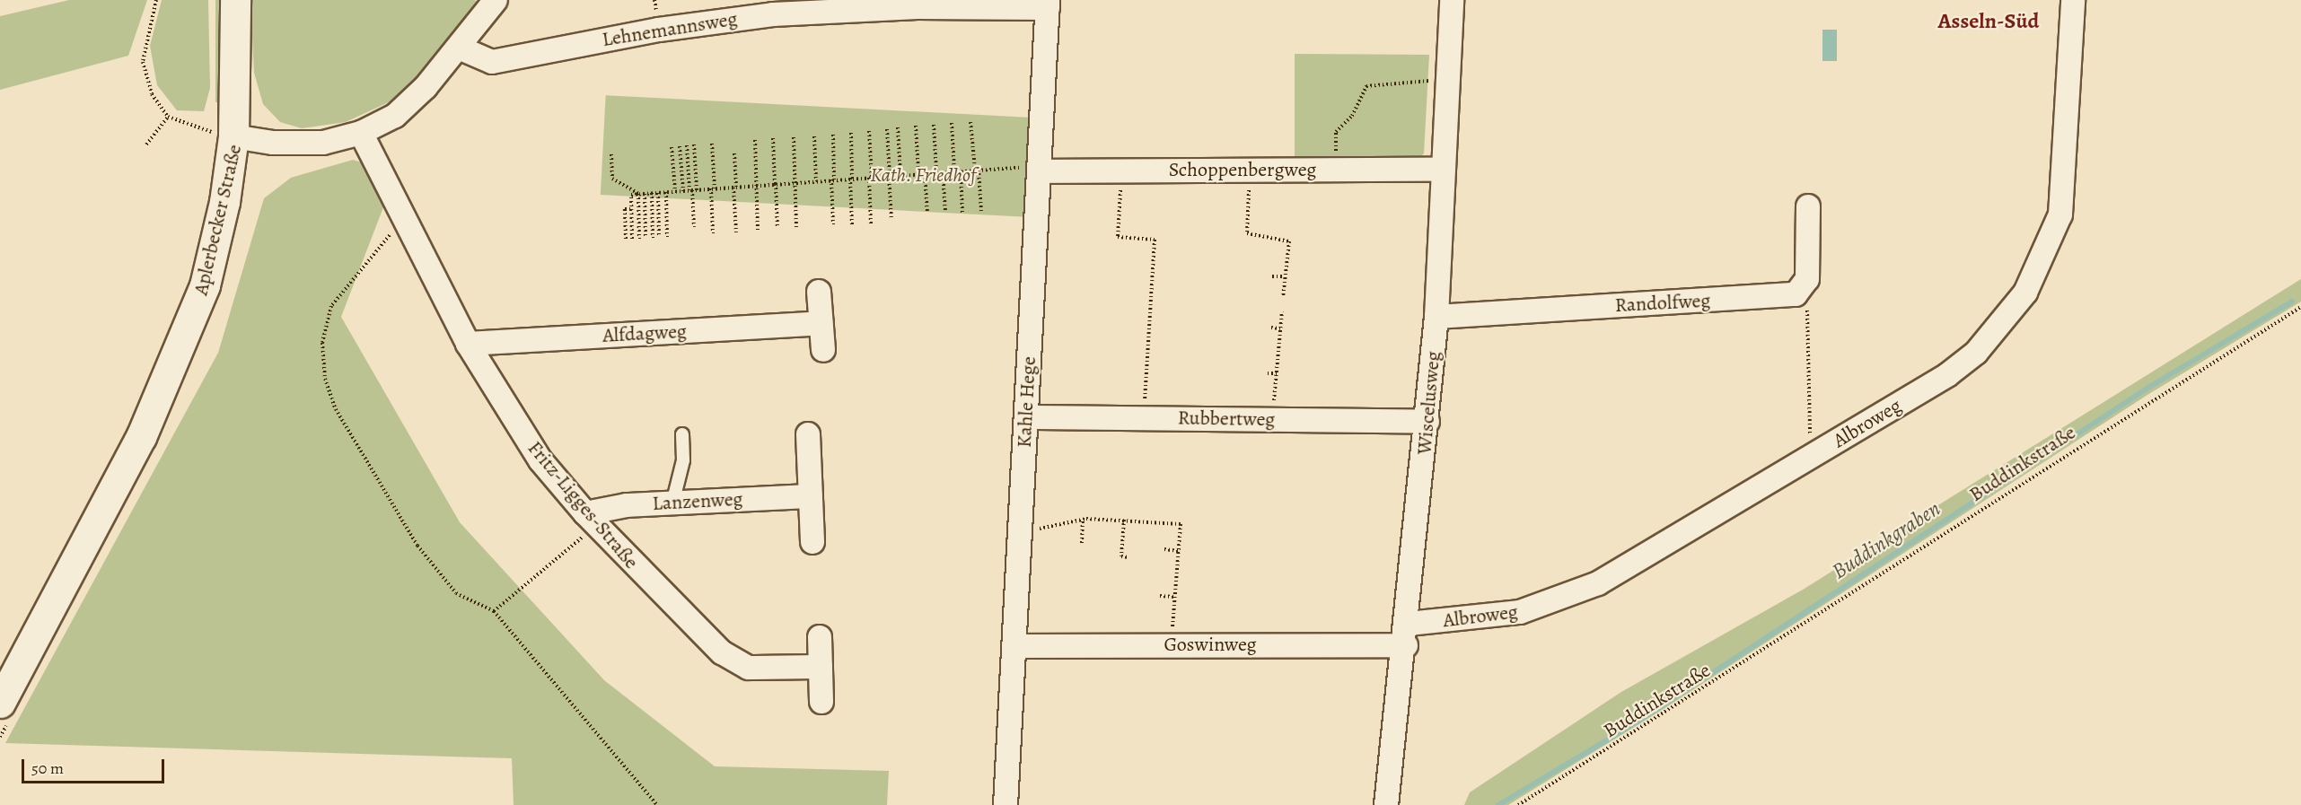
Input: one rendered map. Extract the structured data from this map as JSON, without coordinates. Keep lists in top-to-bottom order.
{
  "streets": {
    "main road": ["Aplerbecker Straße"],
    "street": [
      "Lehnemannsweg",
      "Schoppenbergweg",
      "Randolfweg",
      "Alfdagweg",
      "Kahle Hege",
      "Wiscelusweg",
      "Rubbertweg",
      "Albroweg",
      "Lanzenweg",
      "Fritz-Ligges-Straße",
      "Goswinweg"
    ],
    "path": ["Buddinkstraße"]
  },
  "crossings": [
    ["Lehnemannsweg", "Aplerbecker Straße"],
    ["Lehnemannsweg", "Kahle Hege"],
    ["Schoppenbergweg", "Kahle Hege"],
    ["Schoppenbergweg", "Wiscelusweg"],
    ["Aplerbecker Straße", "Fritz-Ligges-Straße"],
    ["Randolfweg", "Wiscelusweg"],
    ["Alfdagweg", "Fritz-Ligges-Straße"],
    ["Kahle Hege", "Rubbertweg"],
    ["Kahle Hege", "Goswinweg"],
    ["Wiscelusweg", "Rubbertweg"],
    ["Wiscelusweg", "Albroweg"],
    ["Wiscelusweg", "Goswinweg"],
    ["Albroweg", "Goswinweg"],
    ["Lanzenweg", "Fritz-Ligges-Straße"]
  ],
  "districts": ["Asseln-Süd"],
  "water": ["Buddinkgraben"],
  "parks": ["Kath. Friedhof"],
  "scale_bar": "50 m"
}
